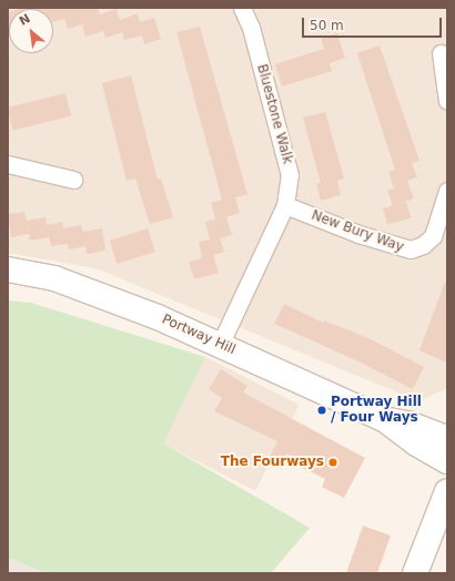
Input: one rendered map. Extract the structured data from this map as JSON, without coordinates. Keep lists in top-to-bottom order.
{
  "streets": {
    "street": ["Bluestone Walk", "New Bury Way", "Portway Hill"]
  },
  "crossings": [
    ["Bluestone Walk", "New Bury Way"],
    ["Bluestone Walk", "Portway Hill"]
  ],
  "places": ["Portway Hill / Four Ways", "The Fourways"],
  "scale_bar": "50 m",
  "north": "top left"
}
